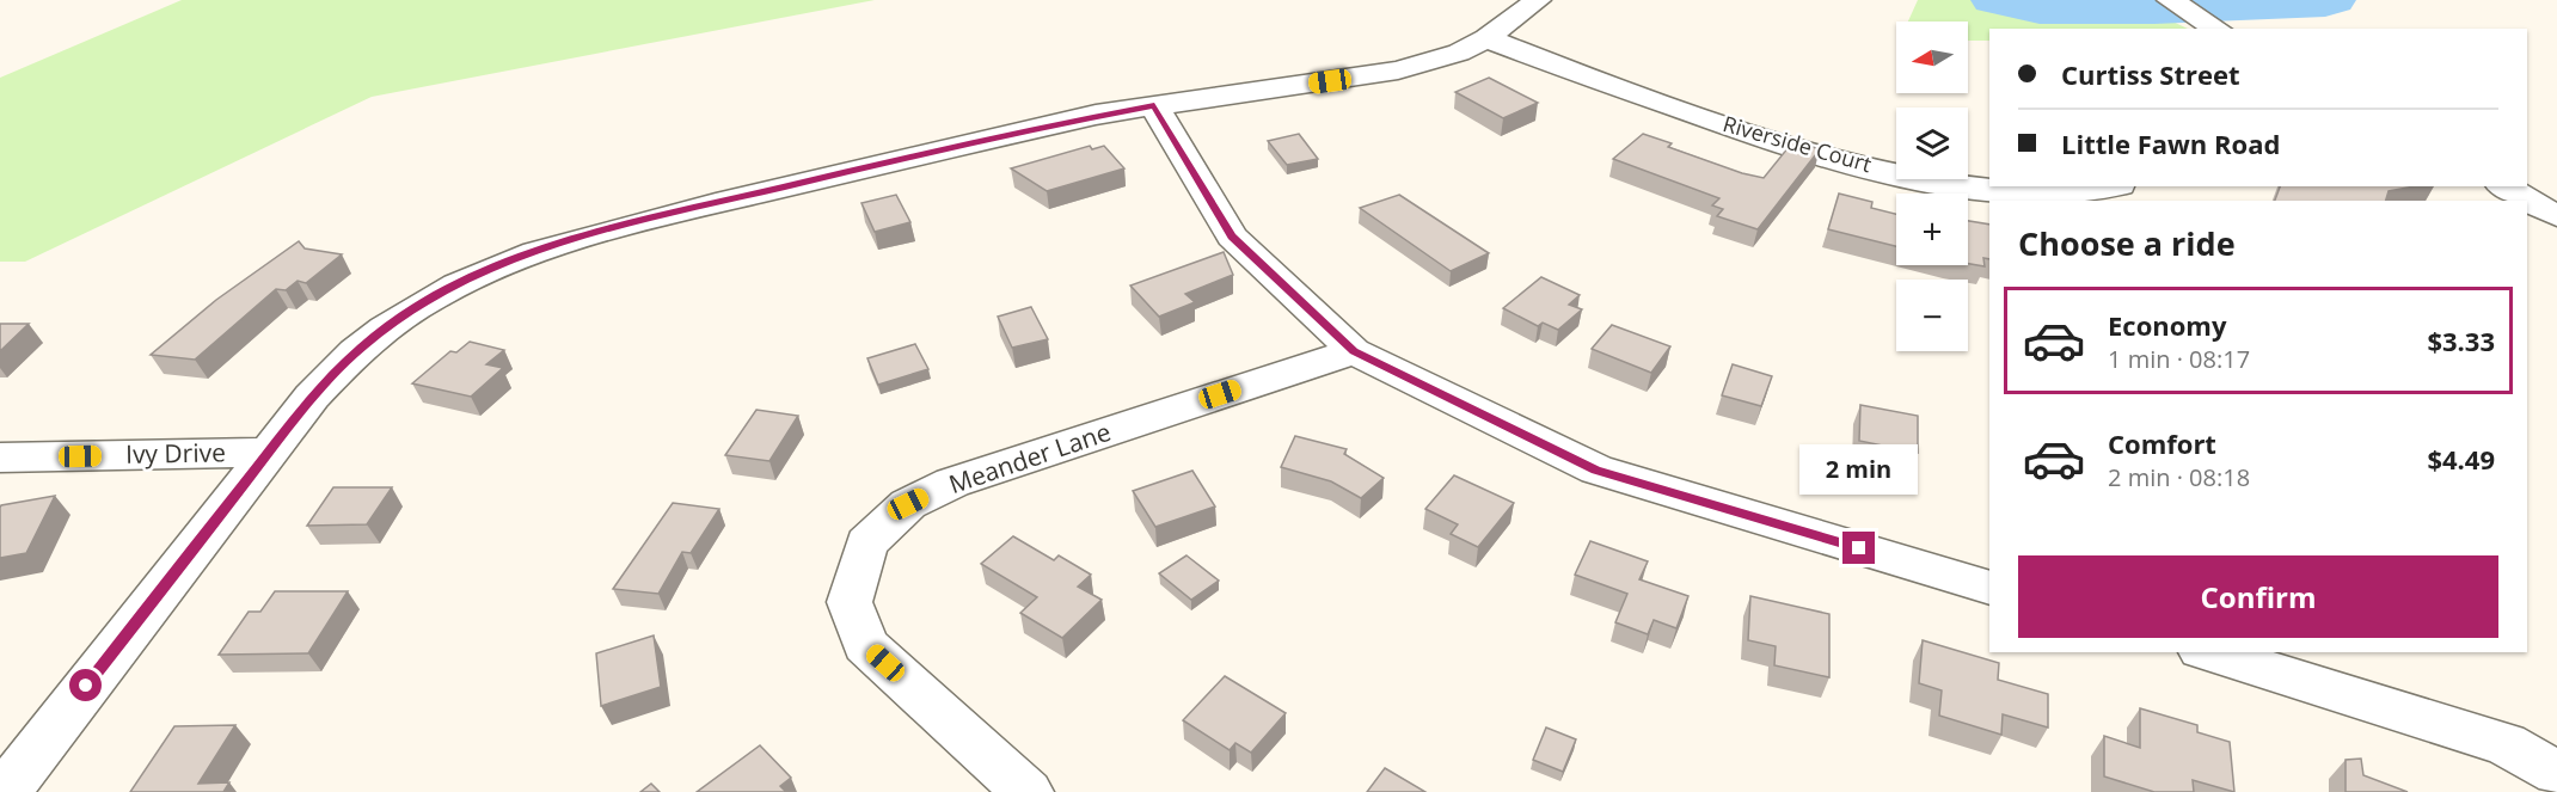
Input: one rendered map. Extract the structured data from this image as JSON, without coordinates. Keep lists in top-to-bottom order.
{
  "streets": {
    "street": ["Riverside Court", "Ivy Drive", "Meander Lane"]
  },
  "north": "left",
  "page": {
    "map_buttons": ["+", "−"],
    "banner": ["Curtiss Street", "Little Fawn Road"],
    "heading": "Choose a ride",
    "list": [
      {
        "name": "Economy",
        "note": "1 min · 08:17",
        "value": "$3.33"
      },
      {
        "name": "Comfort",
        "note": "2 min · 08:18",
        "value": "$4.49"
      }
    ],
    "bubble": "2 min",
    "buttons": "Confirm"
  }
}
